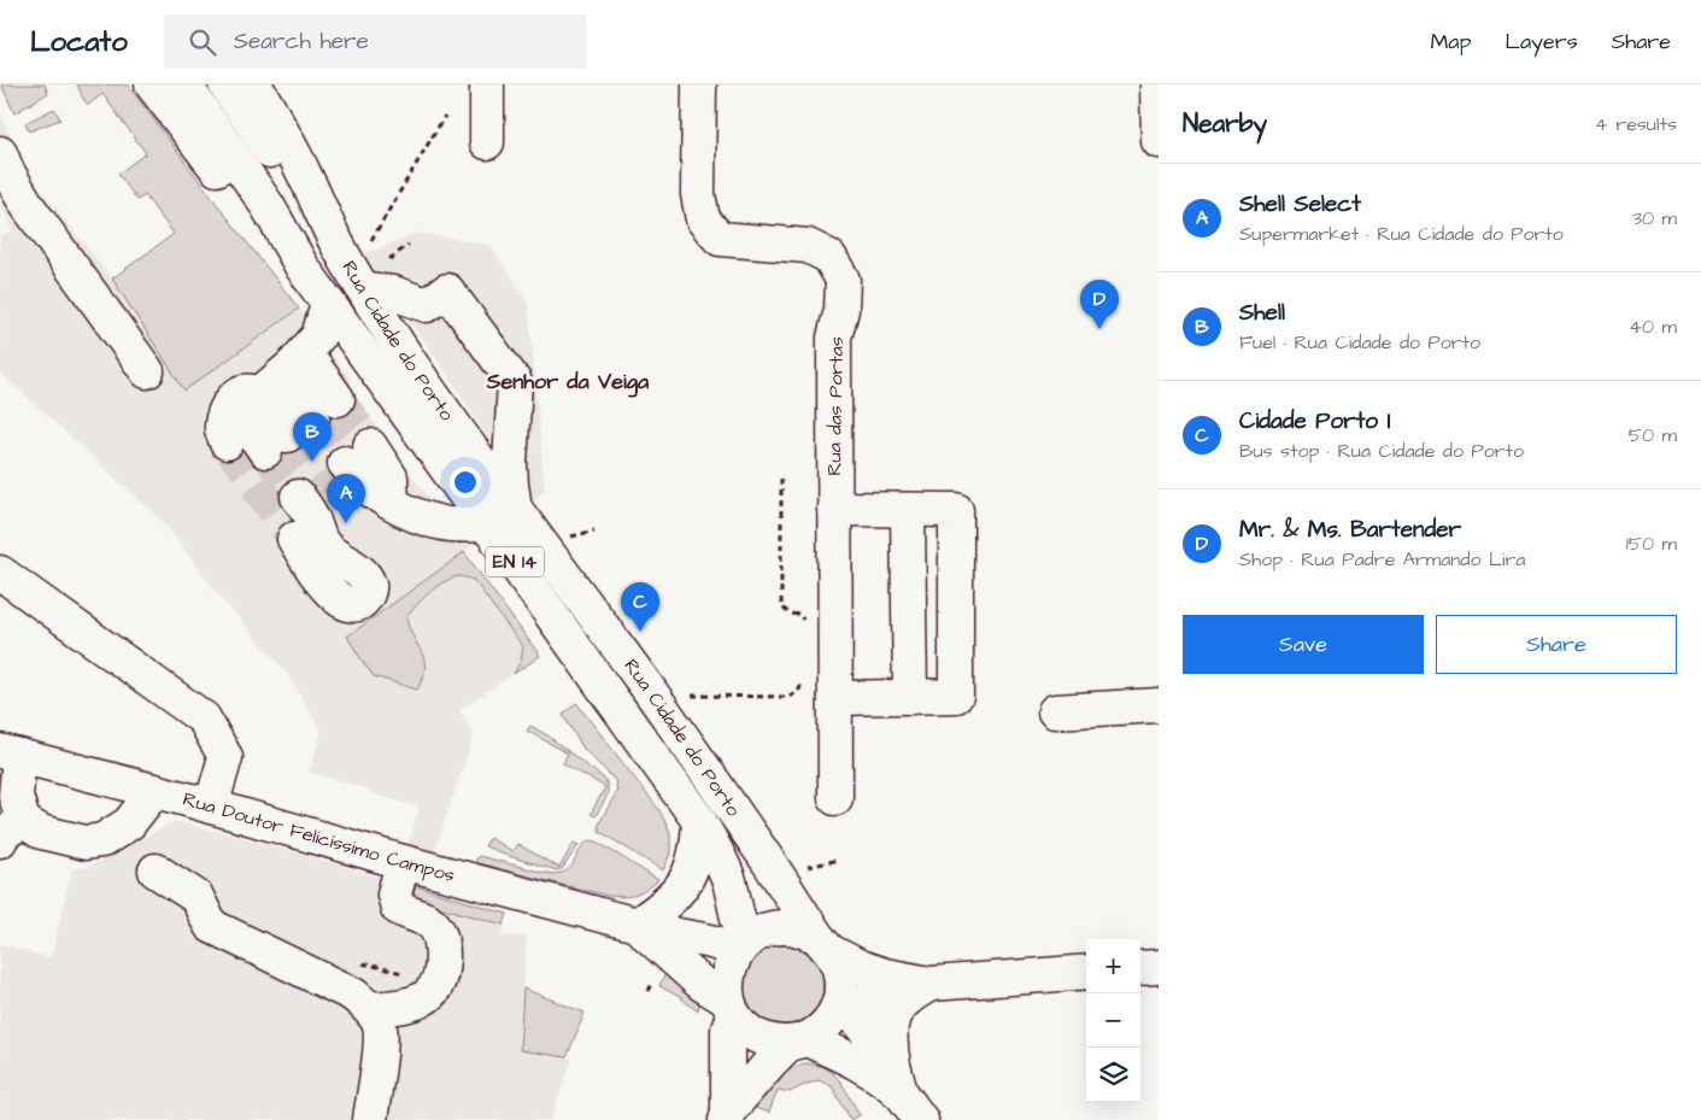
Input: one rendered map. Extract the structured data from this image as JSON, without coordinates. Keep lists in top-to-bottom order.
{
  "streets": {
    "street": [
      "Rua Cidade do Porto",
      "Rua das Portas",
      "EN 14",
      "Rua Doutor Felicíssimo Campos"
    ]
  },
  "crossings": [
    ["Rua Cidade do Porto", "Rua Doutor Felicíssimo Campos"]
  ],
  "districts": ["Senhor da Veiga"],
  "page": {
    "header": "Locato",
    "search": "Search here",
    "nav": ["Map", "Layers", "Share"],
    "heading": ["Nearby", "4 results"],
    "list": [
      {
        "mark": "A",
        "name": "Shell Select",
        "note": "Supermarket · Rua Cidade do Porto",
        "value": "30 m"
      },
      {
        "mark": "B",
        "name": "Shell",
        "note": "Fuel · Rua Cidade do Porto",
        "value": "40 m"
      },
      {
        "mark": "C",
        "name": "Cidade Porto I",
        "note": "Bus stop · Rua Cidade do Porto",
        "value": "50 m"
      },
      {
        "mark": "D",
        "name": "Mr. & Ms. Bartender",
        "note": "Shop · Rua Padre Armando Lira",
        "value": "150 m"
      }
    ],
    "pins": [
      "D",
      "B",
      "A",
      "C"
    ],
    "buttons": ["Save", "Share"],
    "map_buttons": ["+", "−"]
  }
}
